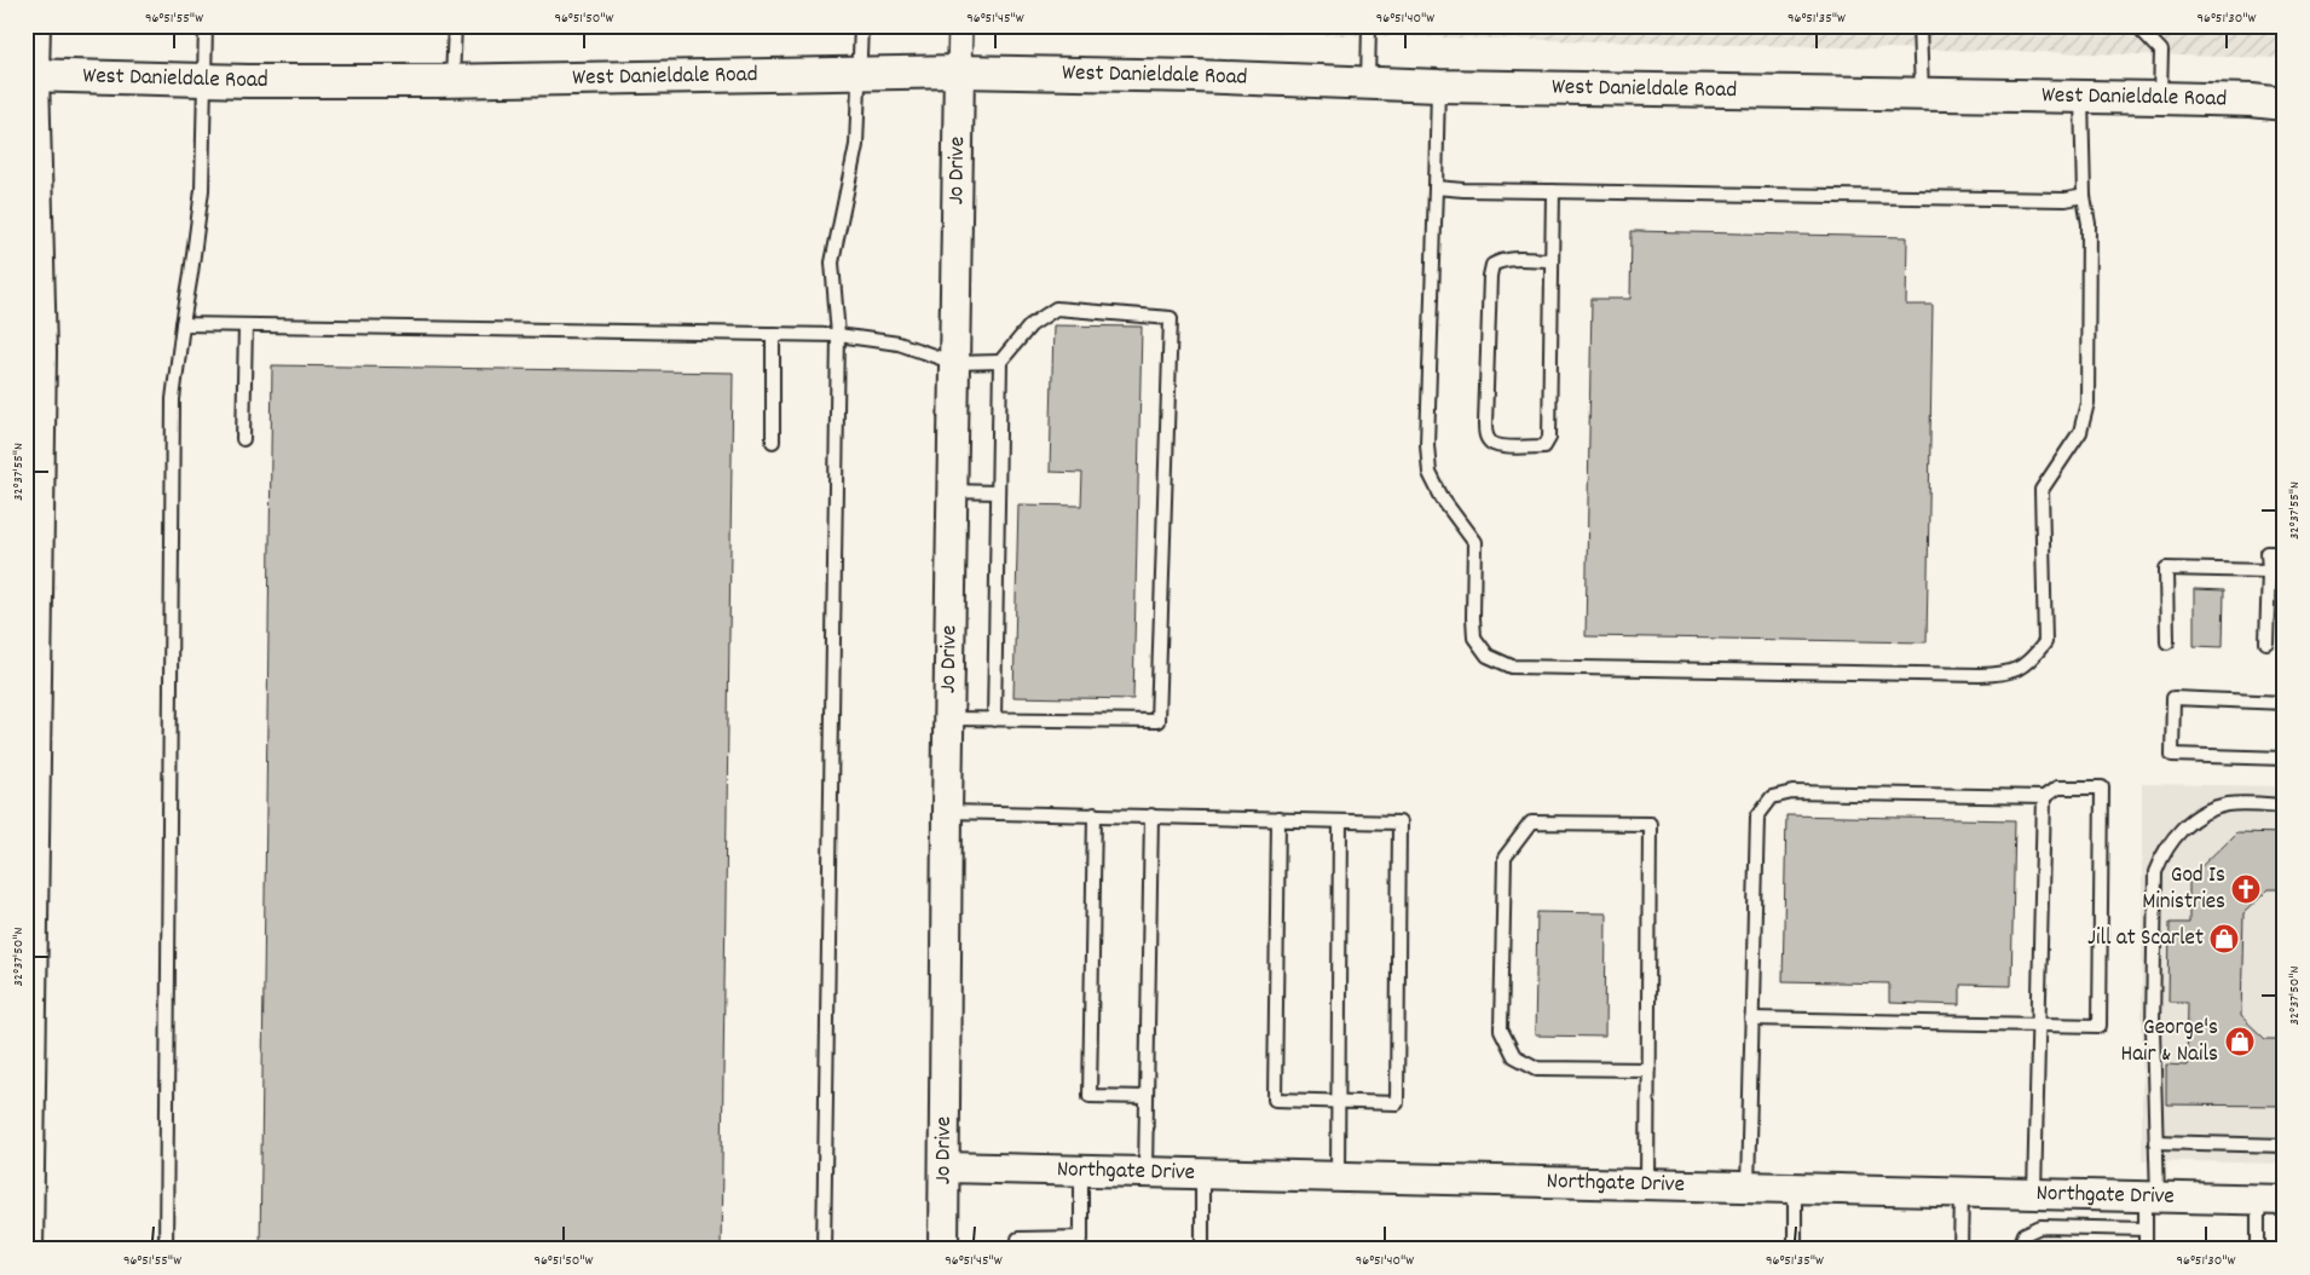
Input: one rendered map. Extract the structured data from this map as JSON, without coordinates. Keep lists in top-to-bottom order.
{
  "streets": {
    "main road": ["West Danieldale Road"],
    "street": ["Jo Drive", "Northgate Drive"]
  },
  "crossings": [
    ["West Danieldale Road", "Jo Drive"],
    ["Jo Drive", "Northgate Drive"]
  ],
  "places": {
    "church": ["God Is Ministries"],
    "shop": ["Jill at Scarlet", "George's Hair & Nails"]
  },
  "coordinates": [
    "96°51'55\"W",
    "96°51'50\"W",
    "96°51'45\"W",
    "96°51'40\"W",
    "96°51'35\"W",
    "96°51'30\"W",
    "32°37'55\"N",
    "32°37'50\"N"
  ]
}
